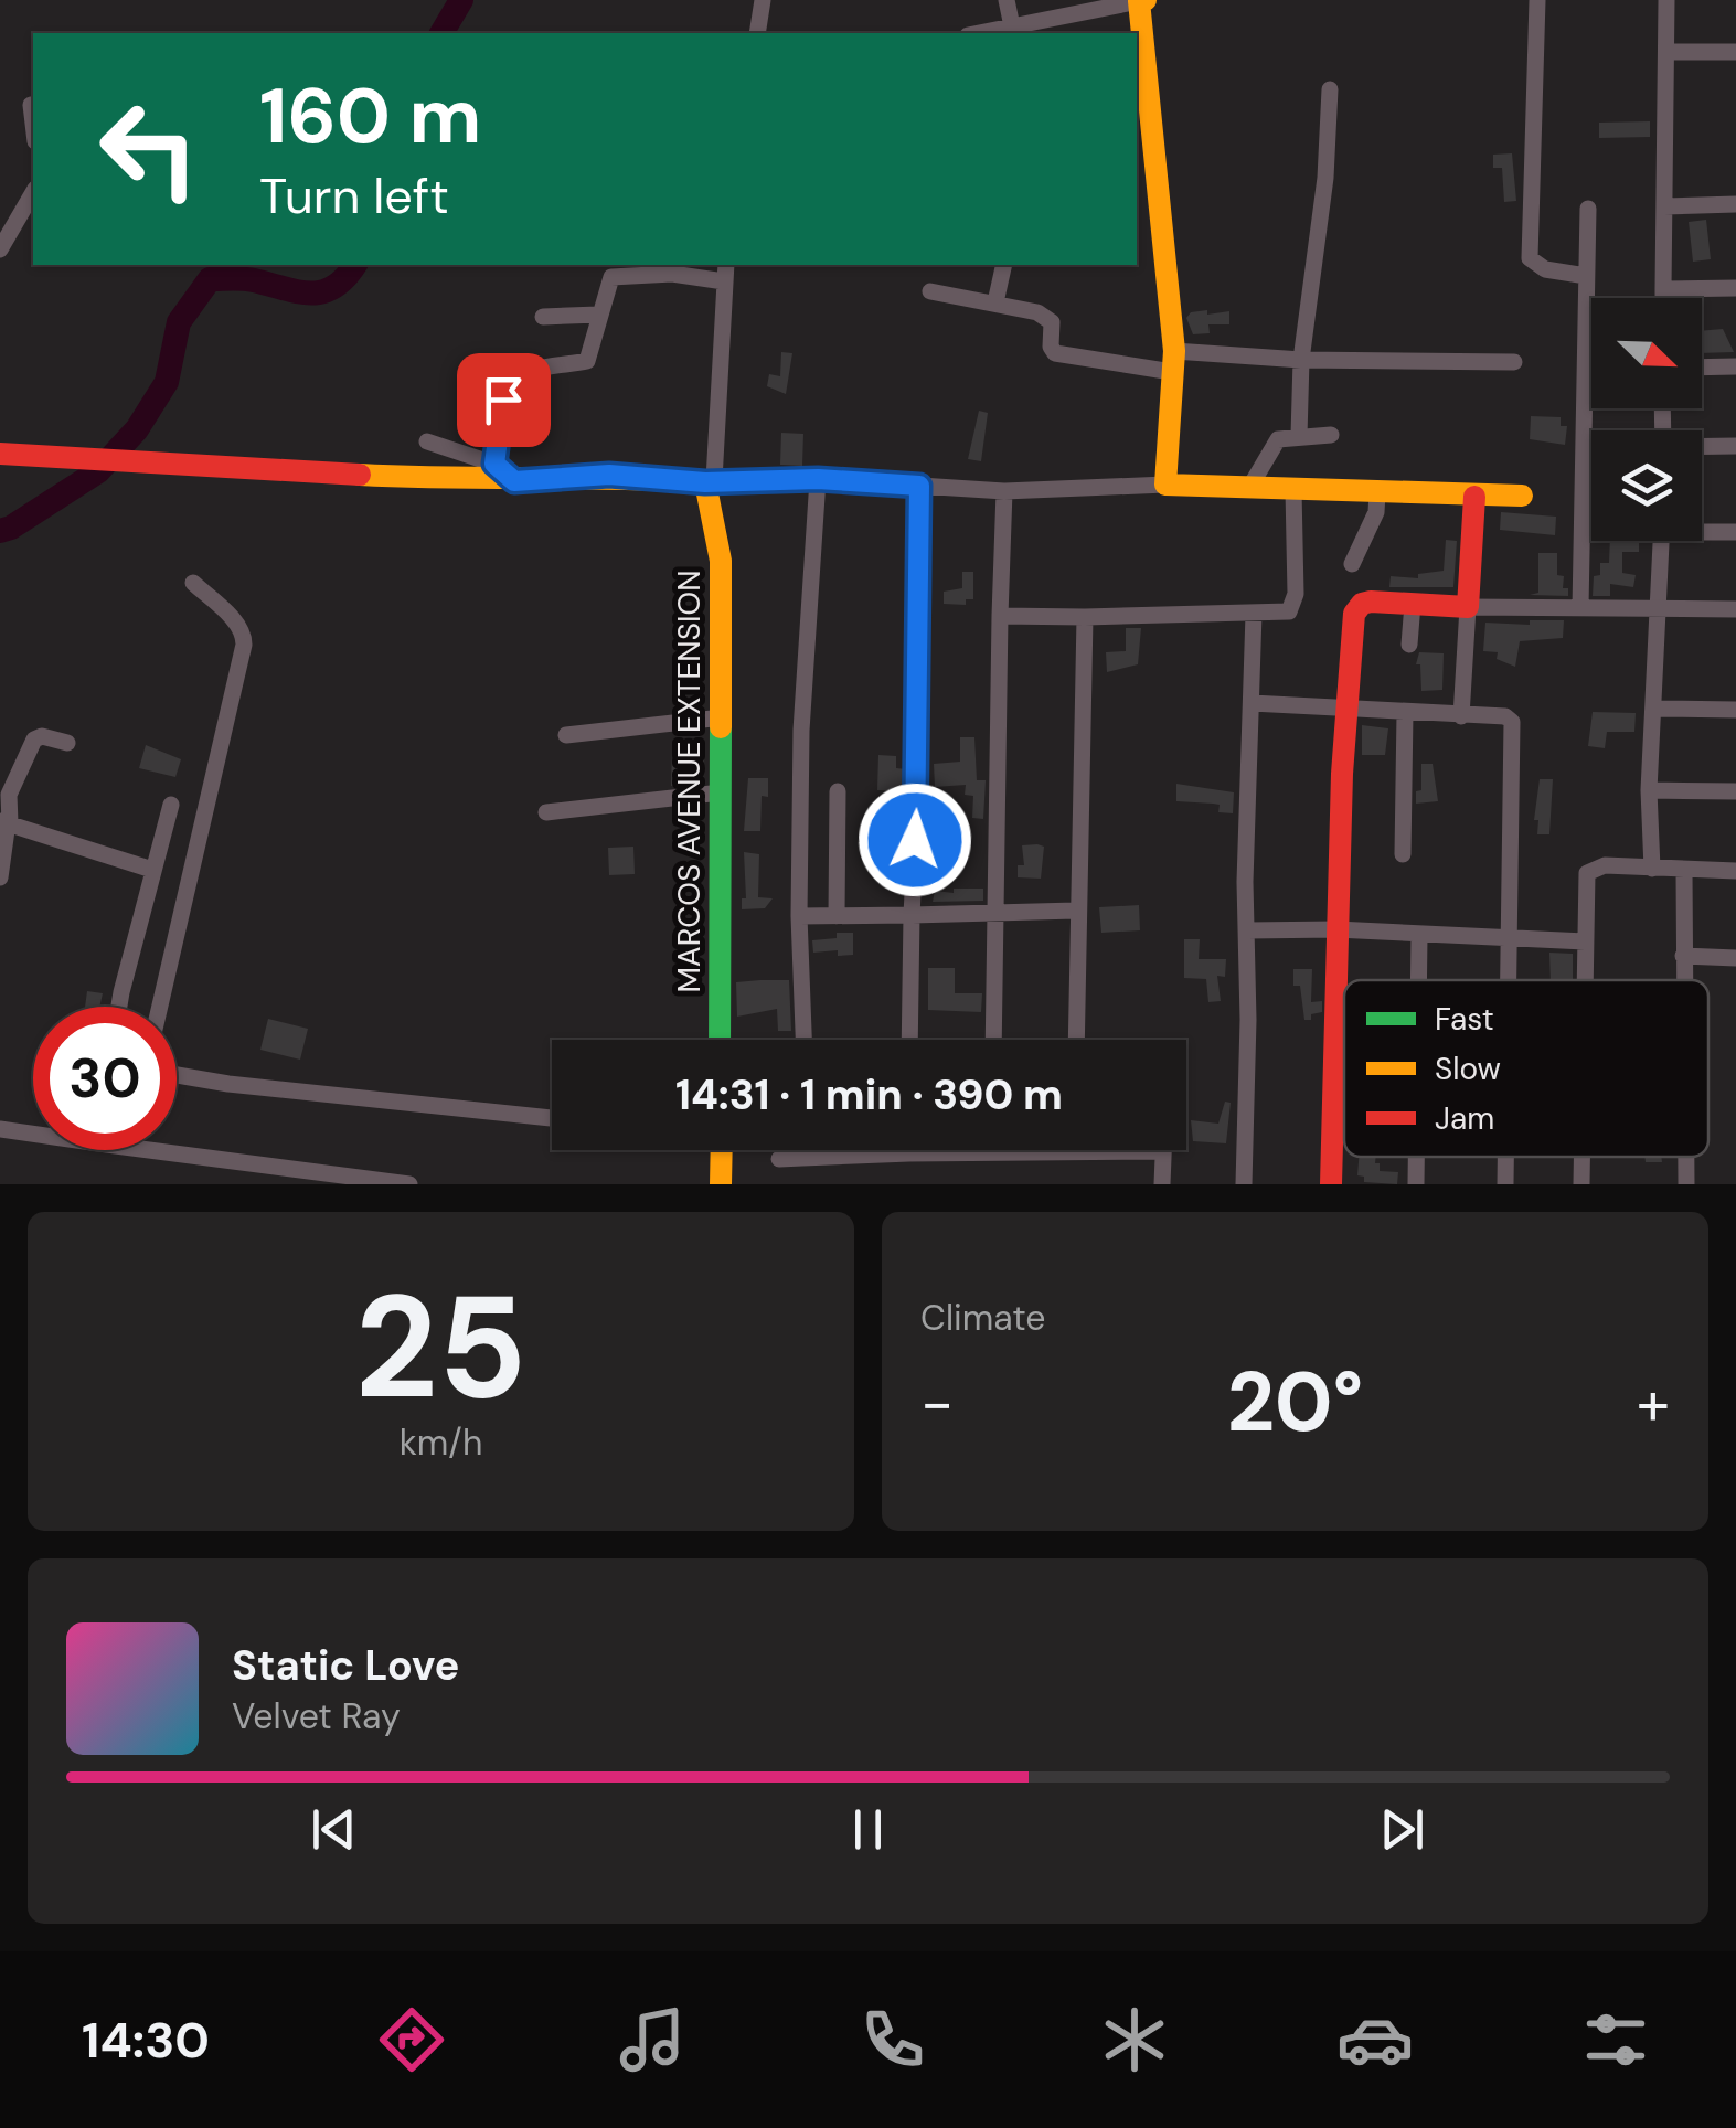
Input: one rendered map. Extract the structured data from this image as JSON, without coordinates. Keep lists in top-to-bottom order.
{
  "streets": {
    "street": ["MARCOS AVENUE EXTENSION"]
  },
  "legend": ["Fast", "Slow", "Jam"],
  "north": "bottom right",
  "page": {
    "turn": ["160 m", "Turn left"],
    "limit": "30",
    "trip": "14:31 · 1 min · 390 m",
    "tile": [
      ["25", "km/h"],
      "Climate"
    ],
    "heat": ["−", "20°", "+"],
    "song": ["Static Love", "Velvet Ray"],
    "tabs": "14:30"
  }
}
